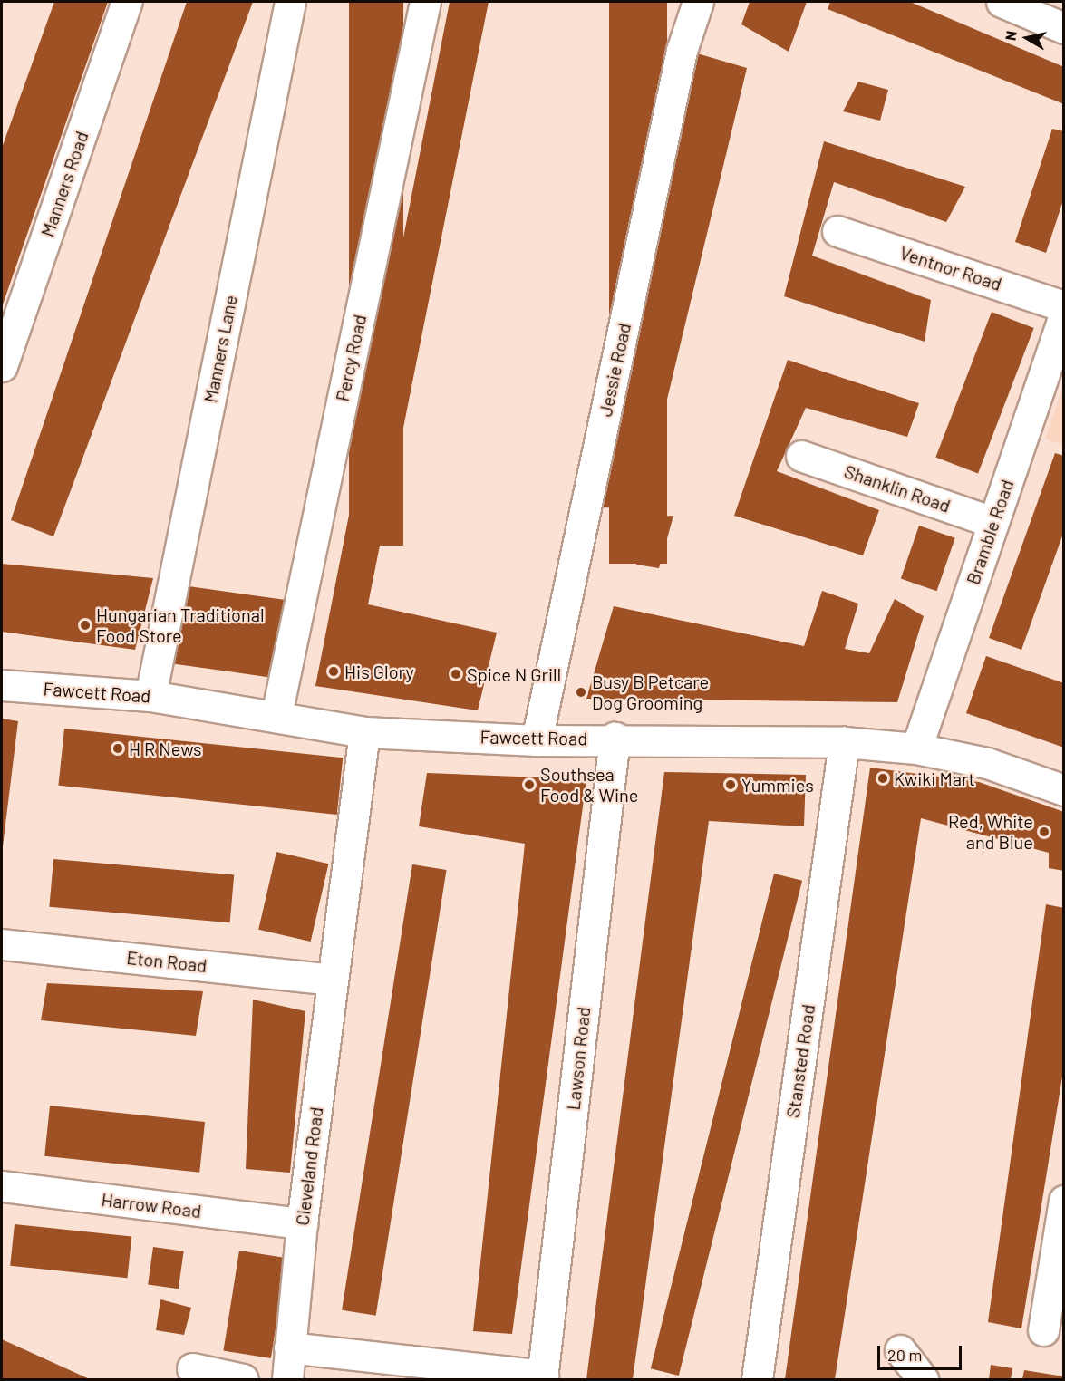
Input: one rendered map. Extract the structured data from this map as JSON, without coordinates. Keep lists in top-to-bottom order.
{
  "streets": {
    "street": [
      "Manners Road",
      "Ventnor Road",
      "Manners Lane",
      "Percy Road",
      "Jessie Road",
      "Shanklin Road",
      "Bramble Road",
      "Fawcett Road",
      "Eton Road",
      "Lawson Road",
      "Stansted Road",
      "Cleveland Road",
      "Harrow Road"
    ]
  },
  "crossings": [
    ["Manners Lane", "Fawcett Road"],
    ["Percy Road", "Fawcett Road"],
    ["Jessie Road", "Fawcett Road"],
    ["Shanklin Road", "Bramble Road"],
    ["Bramble Road", "Fawcett Road"],
    ["Fawcett Road", "Lawson Road"],
    ["Fawcett Road", "Stansted Road"],
    ["Fawcett Road", "Cleveland Road"],
    ["Eton Road", "Cleveland Road"],
    ["Cleveland Road", "Harrow Road"]
  ],
  "places": [
    "Hungarian Traditional Food Store",
    "His Glory",
    "Spice N Grill",
    "Busy B Petcare Dog Grooming",
    "H R News",
    "Kwiki Mart",
    "Southsea Food & Wine",
    "Yummies",
    "Red, White and Blue"
  ],
  "scale_bar": "20 m",
  "north": "left"
}
